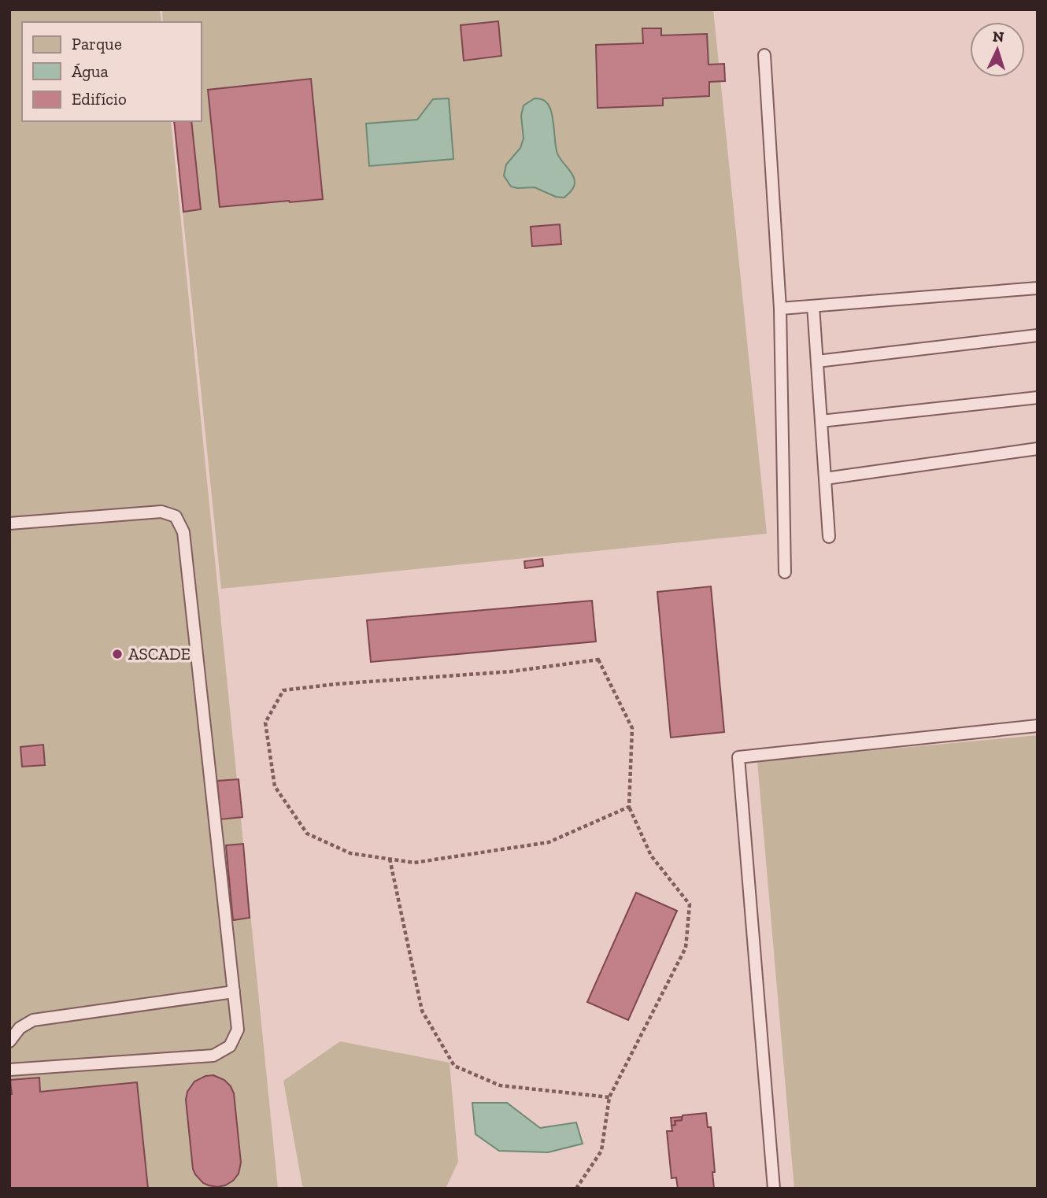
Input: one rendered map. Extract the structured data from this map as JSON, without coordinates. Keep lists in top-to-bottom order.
{
  "places": ["ASCADE"],
  "legend": ["Parque", "Água", "Edifício"],
  "north": "top"
}
